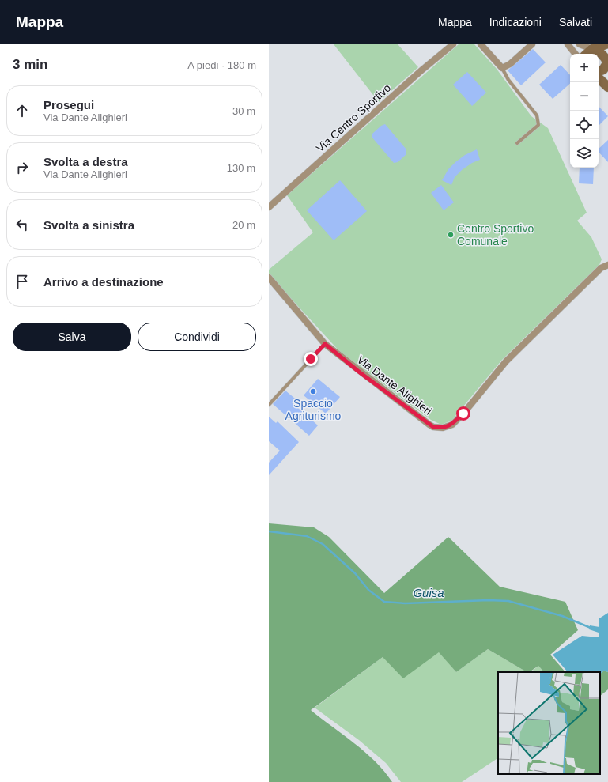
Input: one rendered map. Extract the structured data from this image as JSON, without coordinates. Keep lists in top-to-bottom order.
{
  "streets": {
    "street": ["Via Centro Sportivo", "Via Dante Alighieri"]
  },
  "water": ["Guisa"],
  "places": ["Centro Sportivo Comunale", "Spaccio Agriturismo"],
  "page": {
    "header": "Mappa",
    "nav": ["Mappa", "Indicazioni", "Salvati"],
    "heading": ["3 min", "A piedi · 180 m"],
    "map_buttons": ["+", "−"],
    "list": [
      ["Prosegui", "Via Dante Alighieri", "30 m"],
      ["Svolta a destra", "Via Dante Alighieri", "130 m"],
      ["Svolta a sinistra", "20 m"],
      "Arrivo a destinazione"
    ],
    "buttons": ["Salva", "Condividi"]
  }
}
